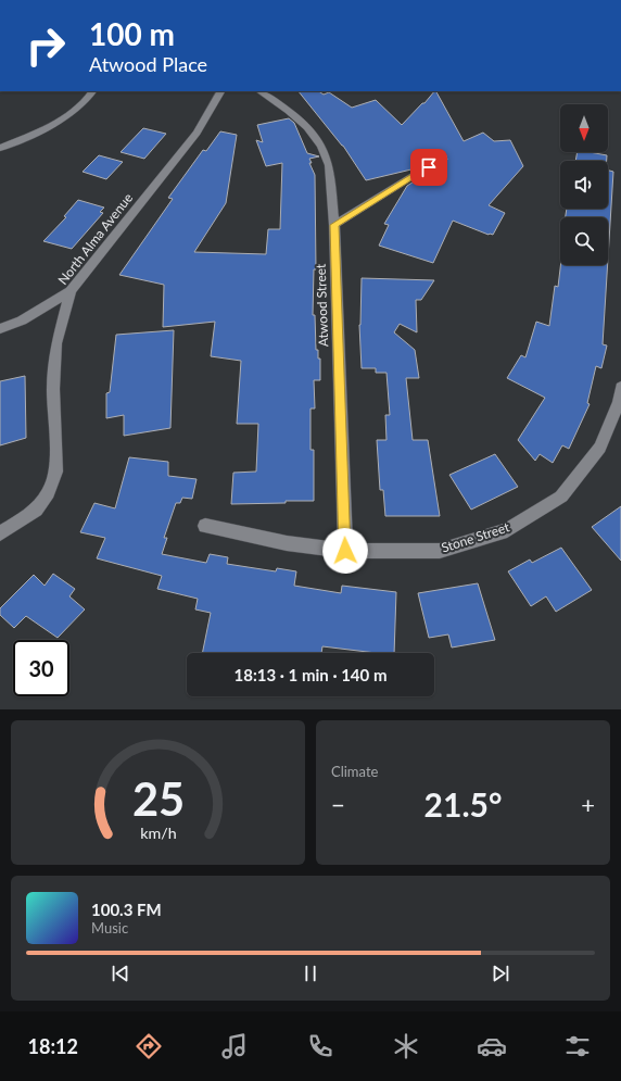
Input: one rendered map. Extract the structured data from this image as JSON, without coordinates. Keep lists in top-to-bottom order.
{
  "streets": {
    "street": ["North Alma Avenue", "Atwood Street", "Stone Street"]
  },
  "crossings": [
    ["Atwood Street", "Stone Street"]
  ],
  "north": "bottom",
  "page": {
    "turn": ["100 m", "Atwood Place"],
    "limit": "30",
    "trip": "18:13 · 1 min · 140 m",
    "tile": "Climate",
    "heat": ["−", "21.5°", "+"],
    "song": ["100.3 FM", "Music"],
    "tabs": "18:12",
    "gauge": ["25", "km/h"]
  }
}
